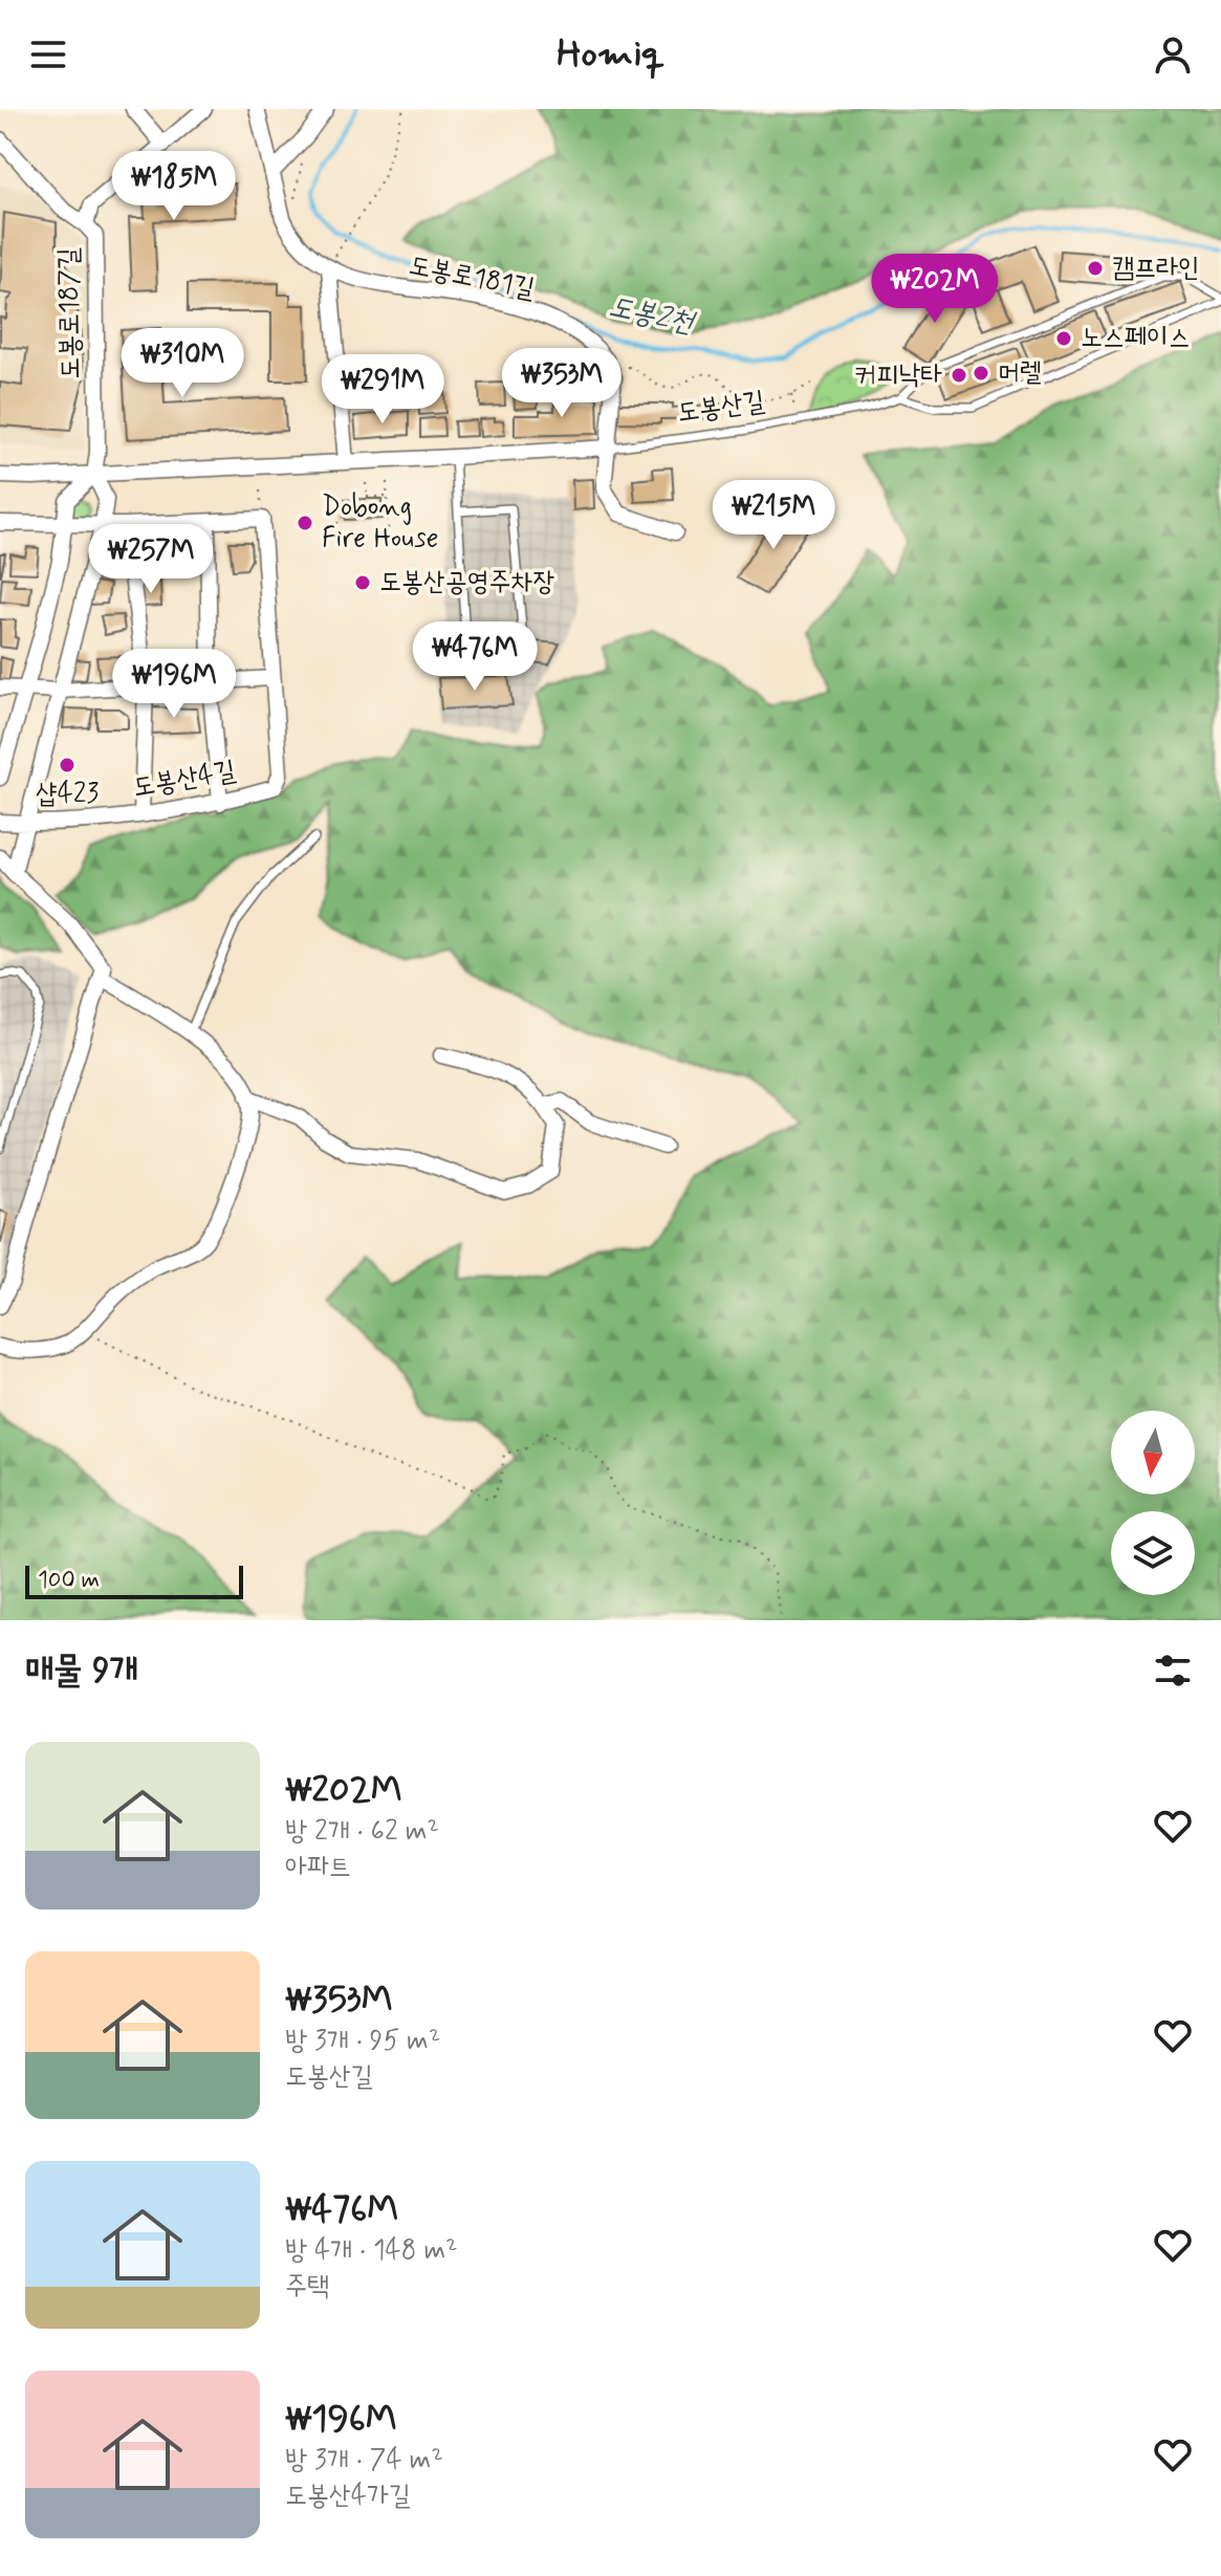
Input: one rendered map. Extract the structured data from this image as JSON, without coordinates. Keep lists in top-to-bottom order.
{
  "streets": {
    "street": [
      "도봉로181길",
      "도봉로187길",
      "도봉산길",
      "도봉산4길"
    ]
  },
  "crossings": [
    ["도봉로181길", "도봉산길"],
    ["도봉로187길", "도봉산길"]
  ],
  "water": ["도봉2천"],
  "places": [
    "캠프라인",
    "노스페이스",
    "머렐",
    "커피낙타",
    "Dobong Fire House",
    "도봉산공영주차장",
    "샵423"
  ],
  "scale_bar": "100 m",
  "north": "bottom",
  "page": {
    "header": "Homiq",
    "price": [
      "₩185M",
      "₩202M",
      "₩310M",
      "₩353M",
      "₩291M",
      "₩215M",
      "₩257M",
      "₩476M",
      "₩196M"
    ],
    "scale": "100 m",
    "heading": "매물 9개",
    "list": [
      {
        "name": "₩202M",
        "note": "방 2개 · 62 m² · 아파트"
      },
      {
        "name": "₩353M",
        "note": "방 3개 · 95 m² · 도봉산길"
      },
      {
        "name": "₩476M",
        "note": "방 4개 · 148 m² · 주택"
      },
      {
        "name": "₩196M",
        "note": "방 3개 · 74 m² · 도봉산4가길"
      }
    ]
  }
}
